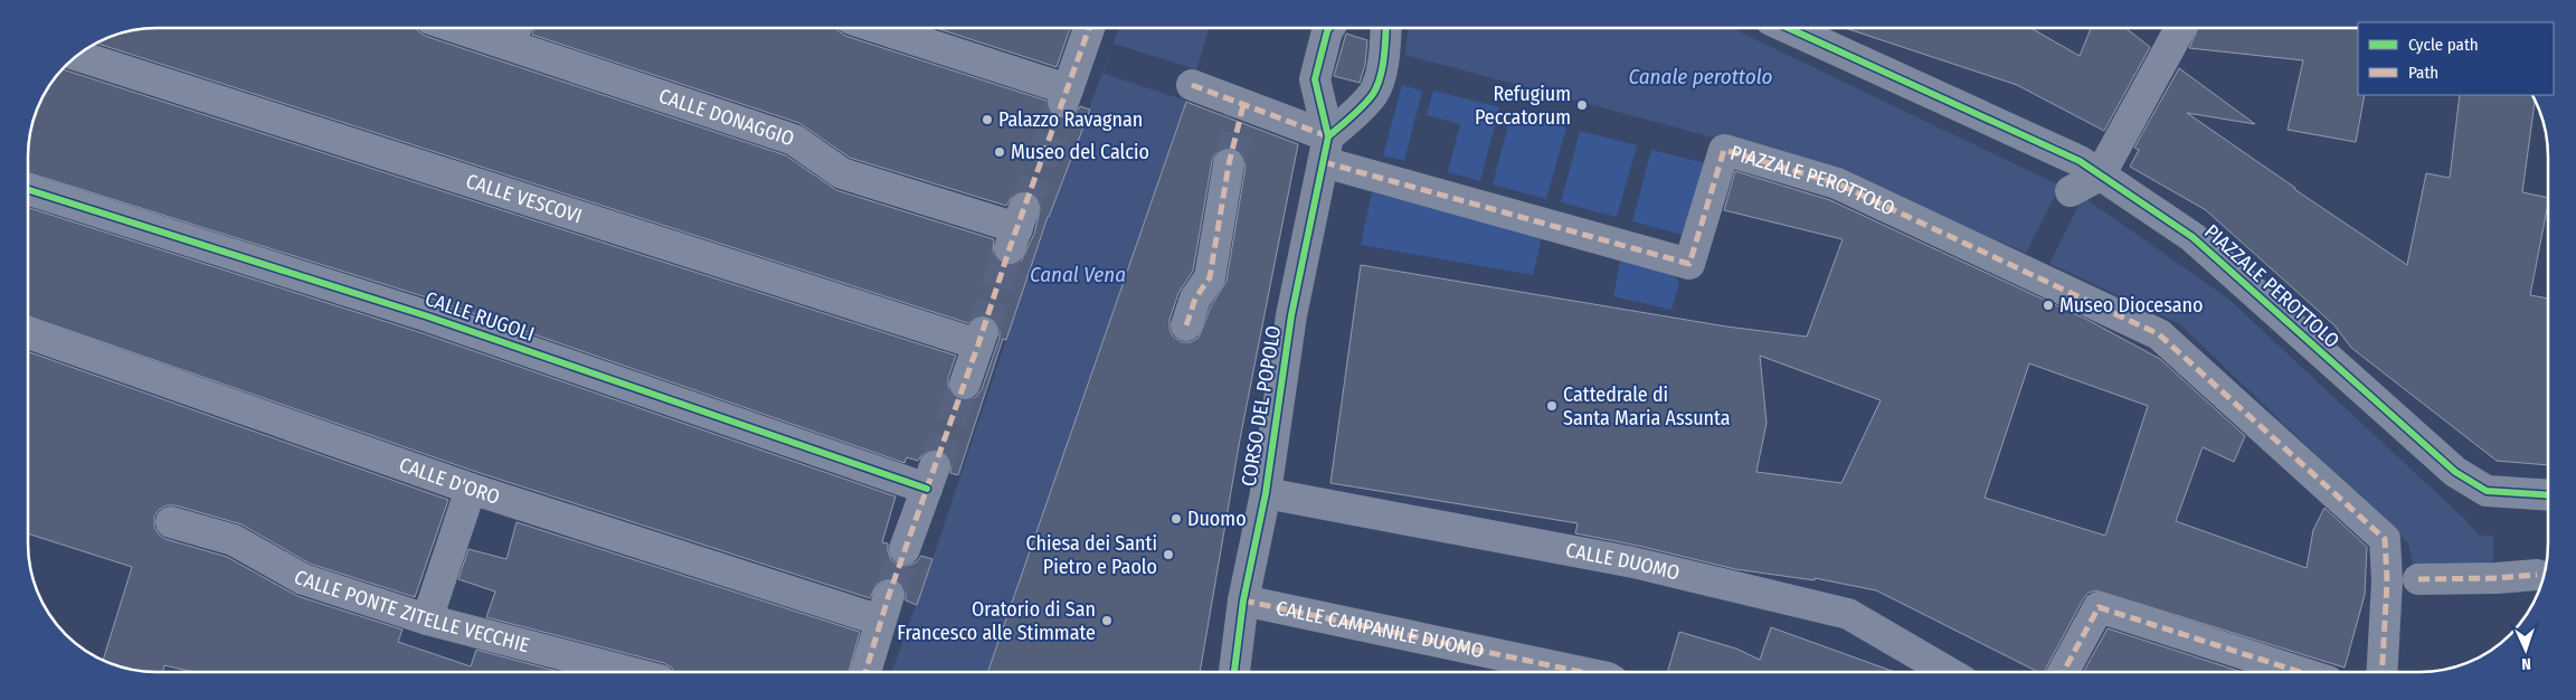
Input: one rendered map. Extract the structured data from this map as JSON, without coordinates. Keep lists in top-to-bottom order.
{
  "streets": {
    "street": [
      "CALLE DONAGGIO",
      "PIAZZALE PEROTTOLO",
      "CALLE VESCOVI",
      "CALLE RUGOLI",
      "CORSO DEL POPOLO",
      "CALLE D'ORO",
      "CALLE DUOMO",
      "CALLE PONTE ZITELLE VECCHIE",
      "CALLE CAMPANILE DUOMO"
    ]
  },
  "crossings": [
    ["PIAZZALE PEROTTOLO", "CORSO DEL POPOLO"],
    ["CORSO DEL POPOLO", "CALLE DUOMO"],
    ["CORSO DEL POPOLO", "CALLE CAMPANILE DUOMO"]
  ],
  "water": ["Canale perottolo", "Canal Vena"],
  "places": [
    "Refugium Peccatorum",
    "Palazzo Ravagnan",
    "Museo del Calcio",
    "Museo Diocesano",
    "Cattedrale di Santa Maria Assunta",
    "Duomo",
    "Chiesa dei Santi Pietro e Paolo",
    "Oratorio di San Francesco alle Stimmate"
  ],
  "legend": ["Cycle path", "Path"],
  "north": "bottom"
}
